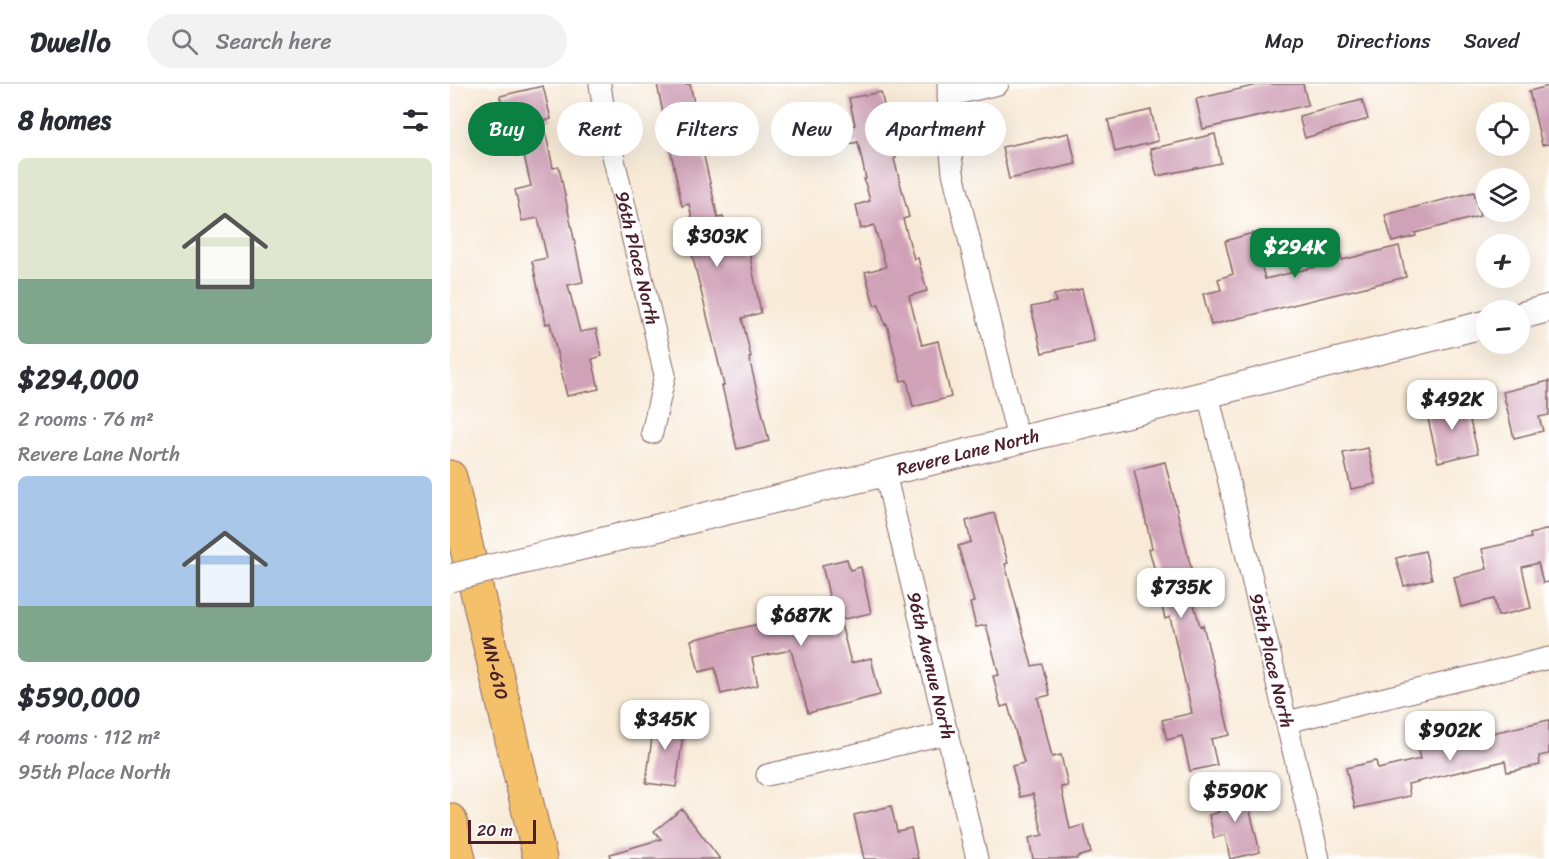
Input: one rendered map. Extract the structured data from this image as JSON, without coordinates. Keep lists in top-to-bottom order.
{
  "streets": {
    "highway": ["MN-610"],
    "street": [
      "96th Place North",
      "Revere Lane North",
      "95th Place North",
      "96th Avenue North"
    ]
  },
  "crossings": [
    ["Revere Lane North", "95th Place North"],
    ["Revere Lane North", "96th Avenue North"]
  ],
  "scale_bar": "20 m",
  "page": {
    "header": "Dwello",
    "search": "Search here",
    "nav": ["Map", "Directions", "Saved"],
    "heading": "8 homes",
    "map_buttons": ["+", "−"],
    "chip": [
      "Buy",
      "Rent",
      "Filters",
      "New",
      "Apartment"
    ],
    "list": [
      {
        "name": "$294,000",
        "note": "2 rooms · 76 m² · Revere Lane North"
      },
      {
        "name": "$590,000",
        "note": "4 rooms · 112 m² · 95th Place North"
      }
    ],
    "price": [
      "$303K",
      "$294K",
      "$492K",
      "$735K",
      "$687K",
      "$345K",
      "$902K",
      "$590K"
    ],
    "scale": "20 m"
  }
}
